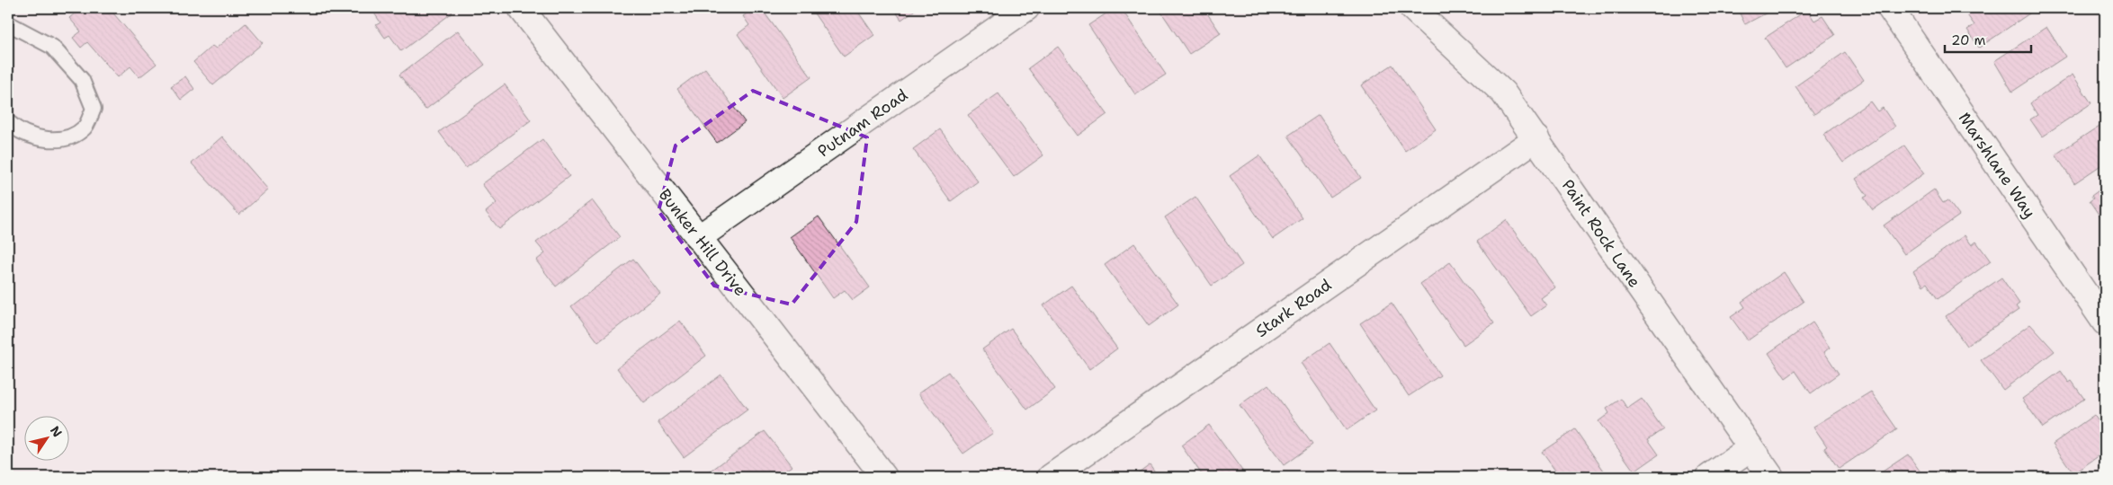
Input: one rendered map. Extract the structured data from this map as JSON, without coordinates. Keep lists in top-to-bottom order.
{
  "streets": {
    "street": [
      "Putnam Road",
      "Marshlane Way",
      "Paint Rock Lane",
      "Bunker Hill Drive",
      "Stark Road"
    ]
  },
  "crossings": [
    ["Putnam Road", "Bunker Hill Drive"],
    ["Paint Rock Lane", "Stark Road"]
  ],
  "scale_bar": "20 m",
  "north": "top right"
}
